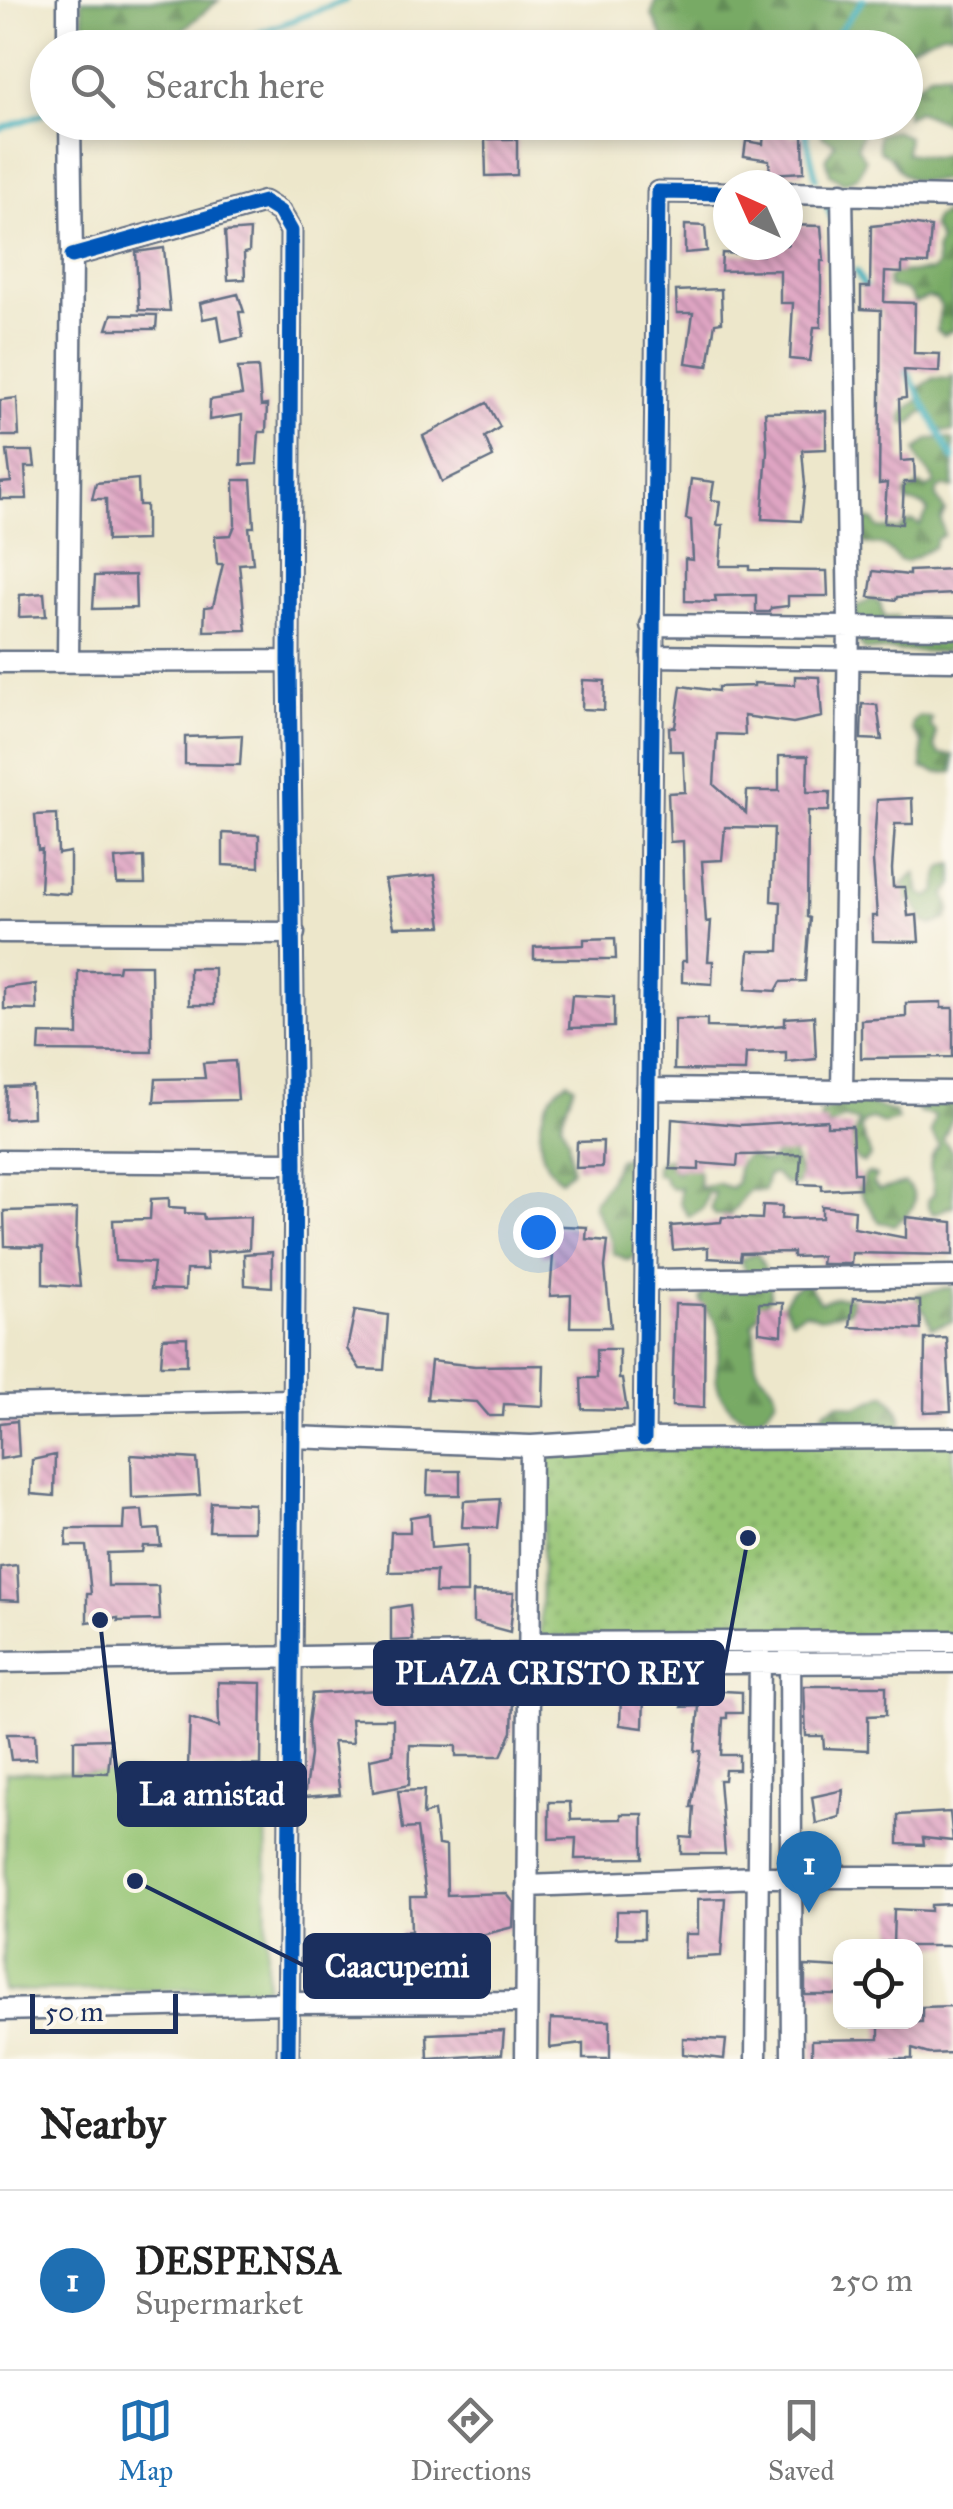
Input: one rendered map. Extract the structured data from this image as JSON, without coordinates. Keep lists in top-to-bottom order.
{
  "places": ["PLAZA CRISTO REY", "La amistad", "Caacupemi"],
  "scale_bar": "50 m",
  "north": "top left",
  "page": {
    "search": "Search here",
    "pins": "1",
    "scale": "50 m",
    "heading": "Nearby",
    "list": [
      {
        "mark": "1",
        "name": "DESPENSA",
        "note": "Supermarket",
        "value": "250 m"
      }
    ],
    "nav": ["Map", "Directions", "Saved"]
  }
}
